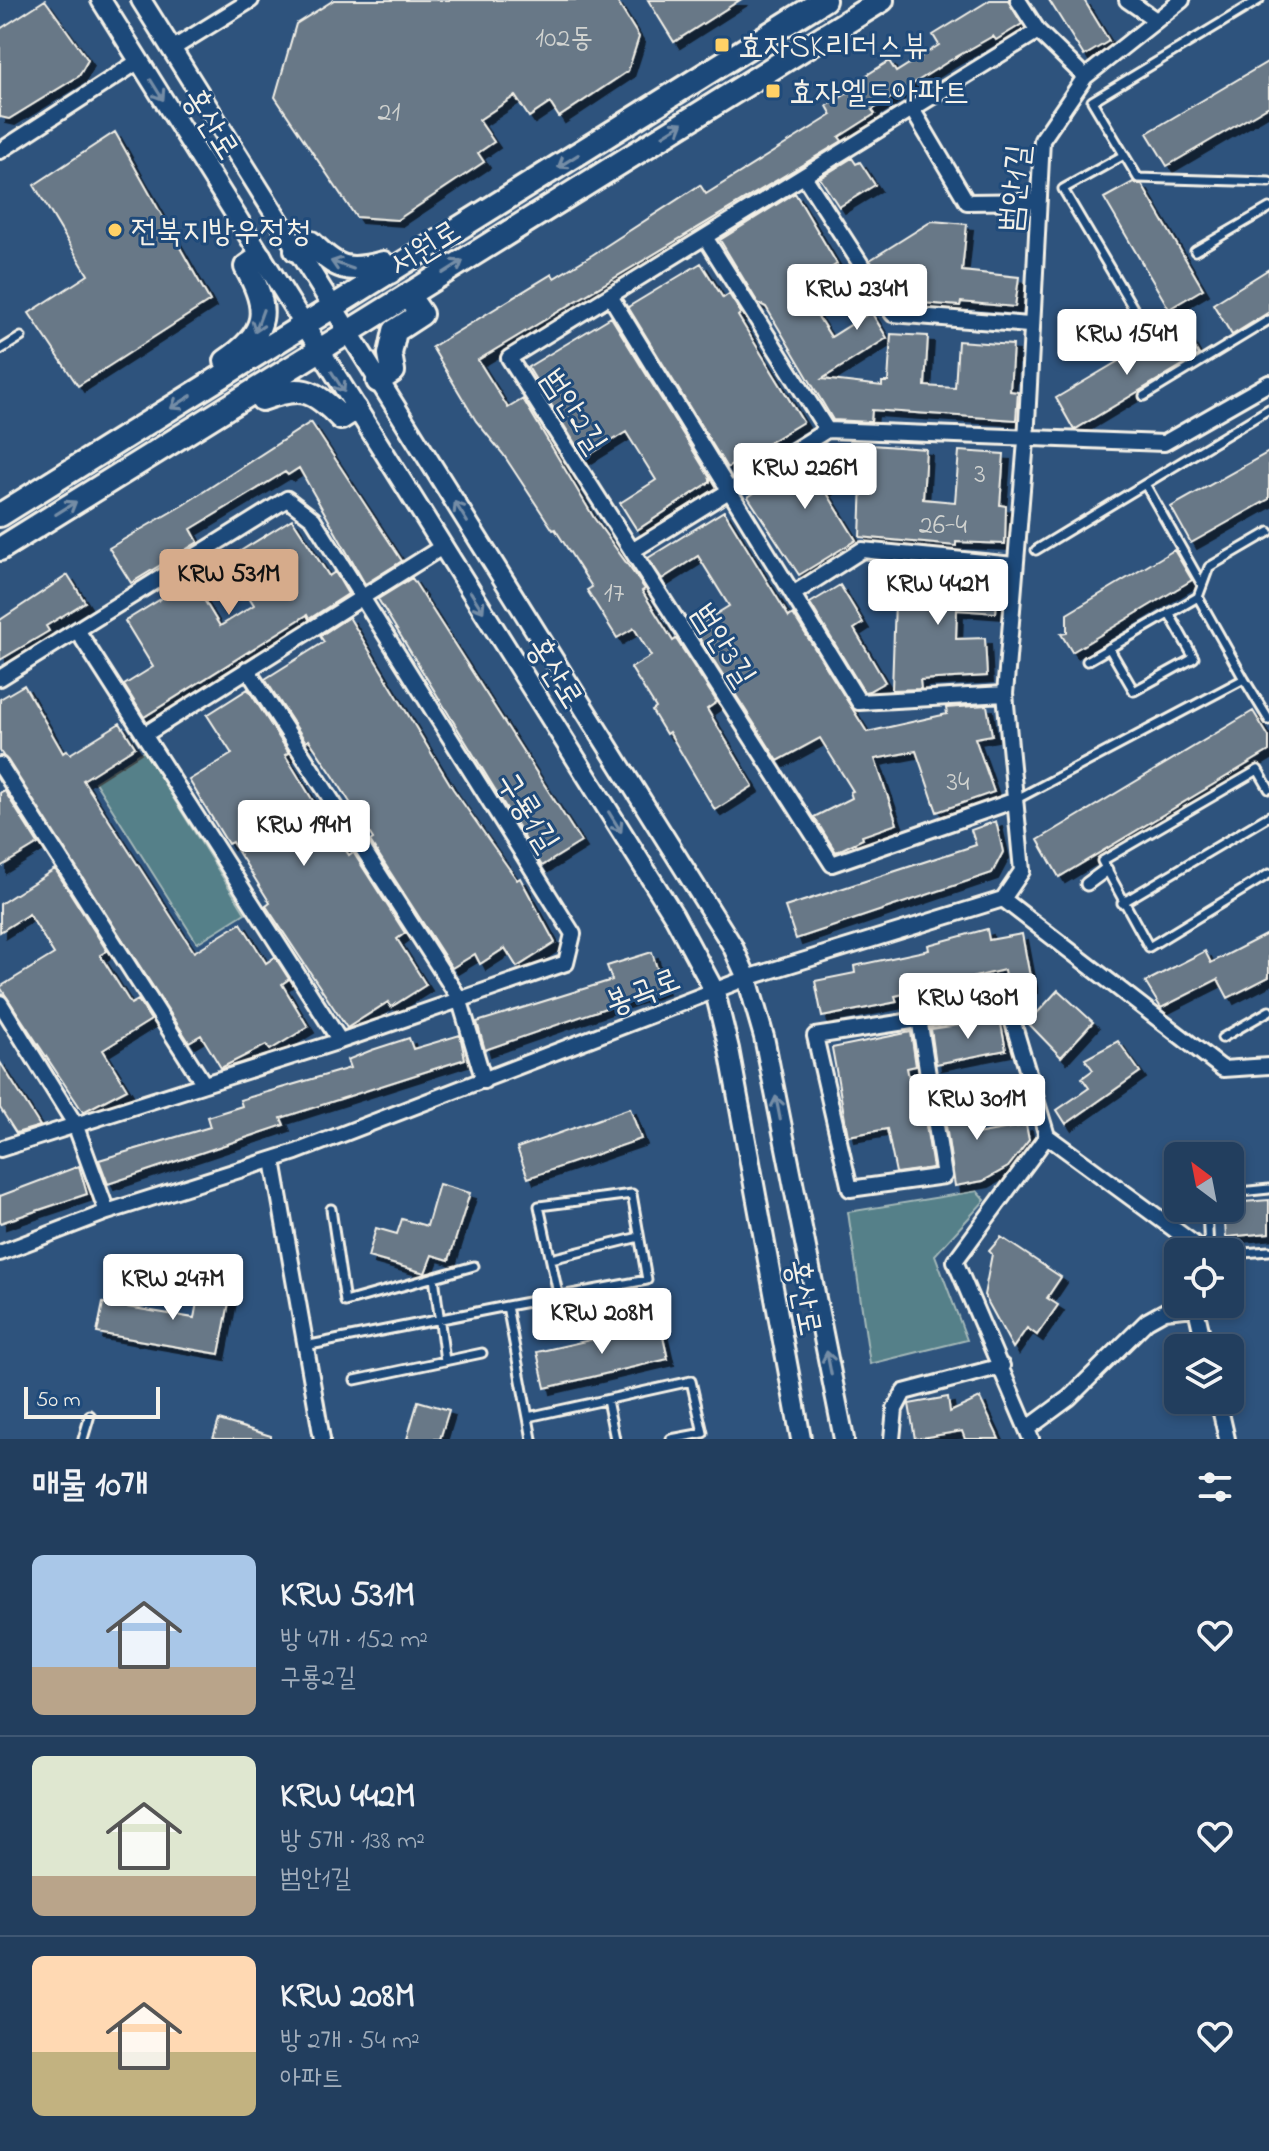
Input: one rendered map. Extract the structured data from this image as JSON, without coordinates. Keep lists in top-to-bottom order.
{
  "streets": {
    "main road": ["서원로"],
    "street": [
      "홍산로",
      "범안1길",
      "범안2길",
      "범안3길",
      "구룡1길",
      "봉곡로"
    ]
  },
  "crossings": [
    ["홍산로", "서원로"],
    ["홍산로", "봉곡로"],
    ["범안1길", "범안3길"],
    ["범안1길", "봉곡로"],
    ["범안2길", "범안3길"]
  ],
  "places": {
    "transit": ["효자SK리더스뷰", "효자엘드아파트"],
    "other": ["전북지방우정청"]
  },
  "house_numbers": [
    "102동",
    "21",
    "3",
    "26-4",
    "17",
    "34"
  ],
  "scale_bar": "50 m",
  "north": "top left",
  "page": {
    "price": [
      "KRW 234M",
      "KRW 154M",
      "KRW 226M",
      "KRW 531M",
      "KRW 442M",
      "KRW 194M",
      "KRW 430M",
      "KRW 301M",
      "KRW 247M",
      "KRW 208M"
    ],
    "scale": "50 m",
    "heading": "매물 10개",
    "list": [
      {
        "name": "KRW 531M",
        "note": "방 4개 · 152 m² · 구룡2길"
      },
      {
        "name": "KRW 442M",
        "note": "방 5개 · 138 m² · 범안1길"
      },
      {
        "name": "KRW 208M",
        "note": "방 2개 · 54 m² · 아파트"
      }
    ]
  }
}
